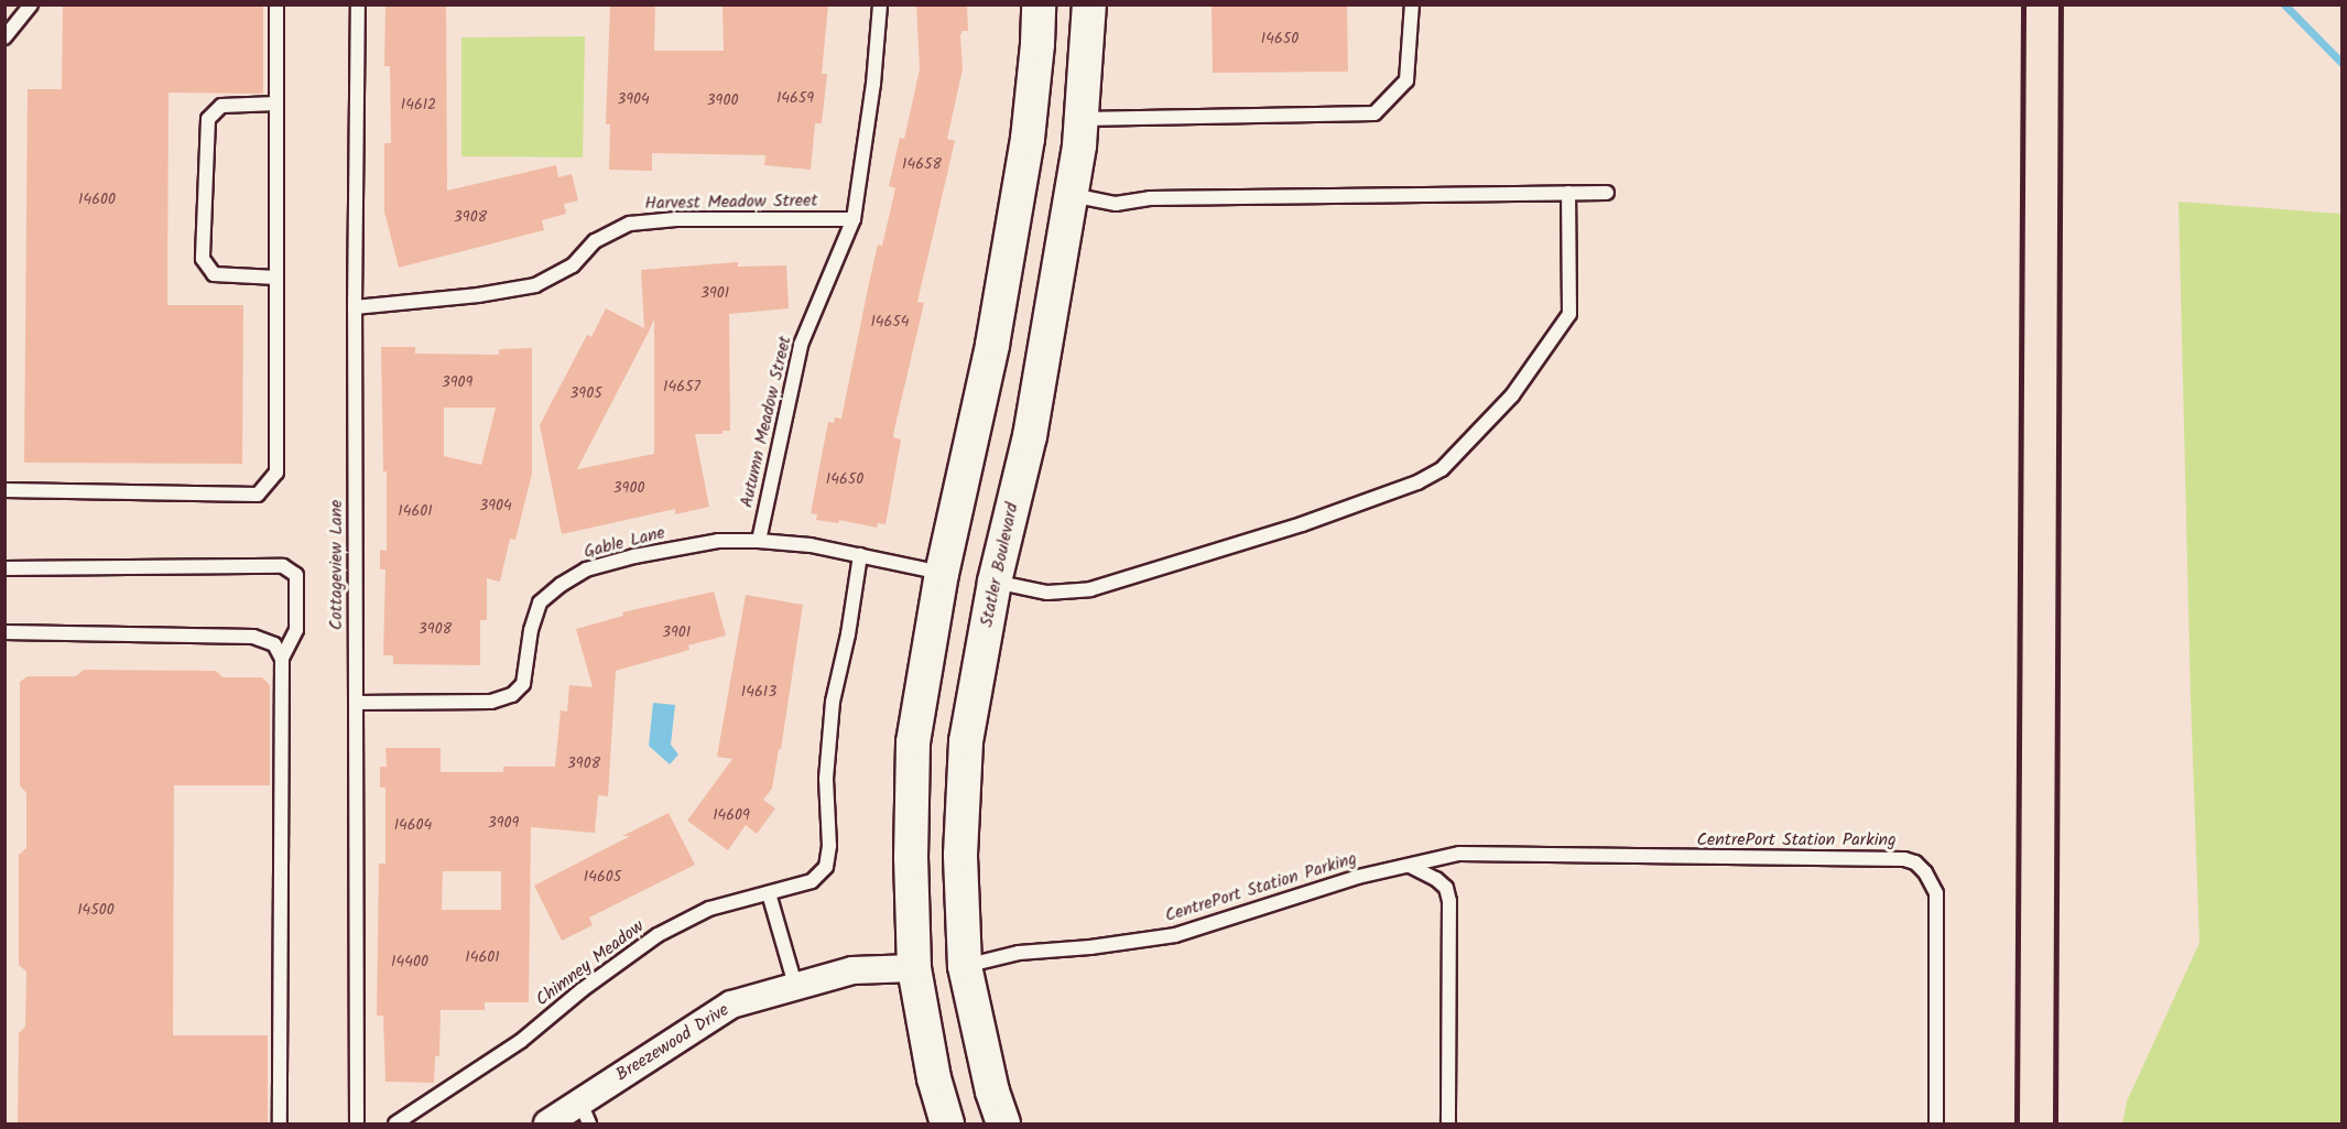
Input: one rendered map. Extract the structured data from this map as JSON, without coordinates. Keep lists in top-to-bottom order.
{
  "streets": {
    "street": ["Statler Boulevard", "Breezewood Drive"],
    "lane": [
      "Harvest Meadow Street",
      "Autumn Meadow Street",
      "Gable Lane",
      "Cottageview Lane",
      "CentrePort Station Parking",
      "Chimney Meadow"
    ]
  },
  "crossings": [
    ["Harvest Meadow Street", "Autumn Meadow Street"],
    ["Harvest Meadow Street", "Cottageview Lane"],
    ["Autumn Meadow Street", "Gable Lane"],
    ["Gable Lane", "Cottageview Lane"],
    ["Gable Lane", "Chimney Meadow"],
    ["Statler Boulevard", "CentrePort Station Parking"],
    ["Statler Boulevard", "Breezewood Drive"],
    ["CentrePort Station Parking", "Breezewood Drive"]
  ],
  "house_numbers": [
    "14650",
    "14659",
    "3904",
    "3900",
    "14612",
    "14658",
    "14600",
    "3908",
    "3901",
    "14654",
    "3909",
    "14657",
    "3905",
    "14650",
    "3900",
    "3904",
    "14601",
    "3908",
    "3901",
    "14613",
    "3908",
    "14609",
    "3909",
    "14604",
    "14605",
    "14500",
    "14601",
    "14400"
  ]
}
